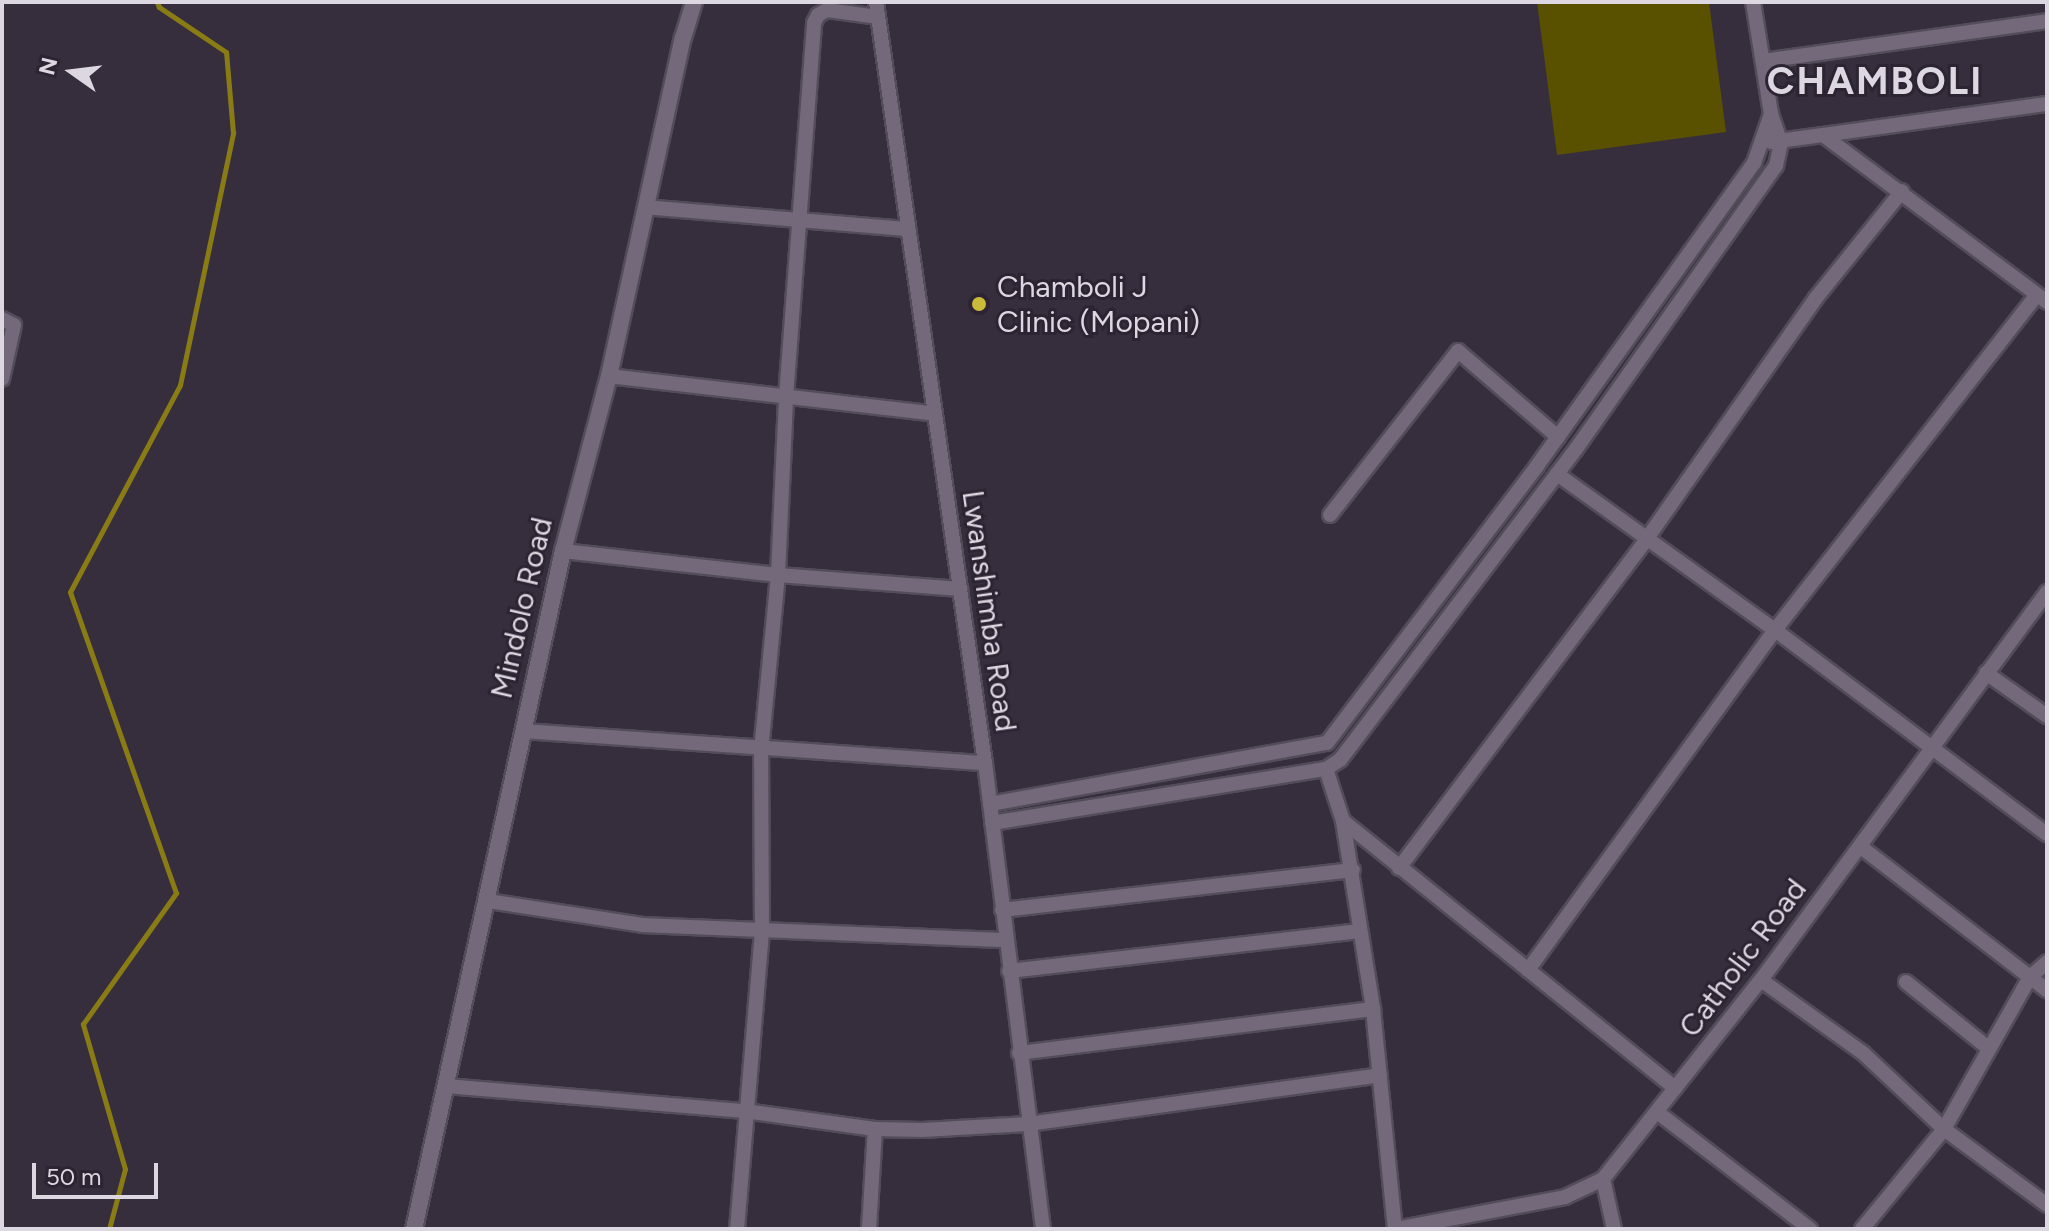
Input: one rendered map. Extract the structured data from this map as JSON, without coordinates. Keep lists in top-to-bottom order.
{
  "streets": {
    "street": ["Mindolo Road", "Lwanshimba Road", "Catholic Road"]
  },
  "districts": ["CHAMBOLI"],
  "places": ["Chamboli J Clinic (Mopani)"],
  "scale_bar": "50 m",
  "north": "left"
}
